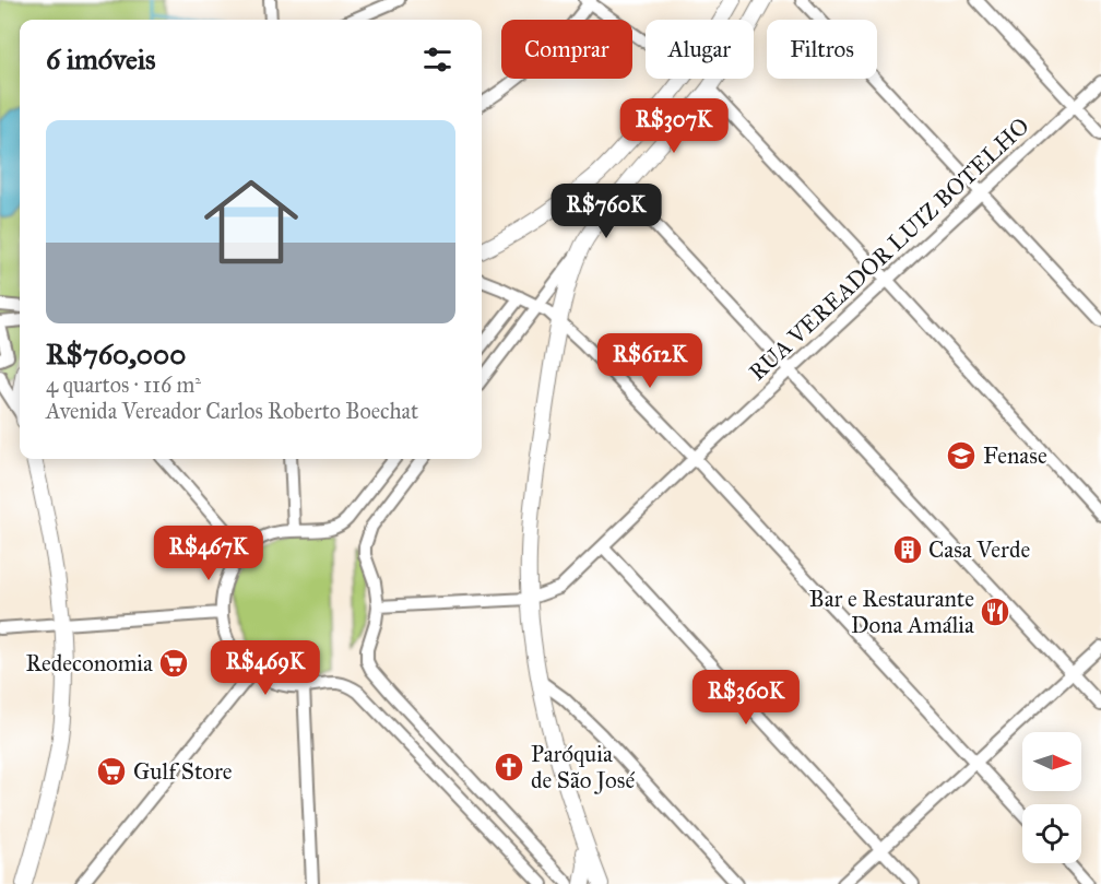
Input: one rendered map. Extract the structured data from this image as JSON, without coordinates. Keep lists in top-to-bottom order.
{
  "streets": {
    "street": ["RUA VEREADOR LUIZ BOTELHO"]
  },
  "places": {
    "school or university": ["Fenase"],
    "building": ["Casa Verde"],
    "restaurant": ["Bar e Restaurante Dona Amália"],
    "supermarket": ["Redeconomia", "Gulf Store"],
    "church": ["Paróquia de São José"]
  },
  "north": "right",
  "page": {
    "chip": ["Comprar", "Alugar", "Filtros"],
    "heading": "6 imóveis",
    "price": [
      "R$307K",
      "R$760K",
      "R$612K",
      "R$467K",
      "R$469K",
      "R$360K"
    ],
    "list": [
      {
        "name": "R$760,000",
        "note": "4 quartos · 116 m² · Avenida Vereador Carlos Roberto Boechat"
      }
    ]
  }
}
